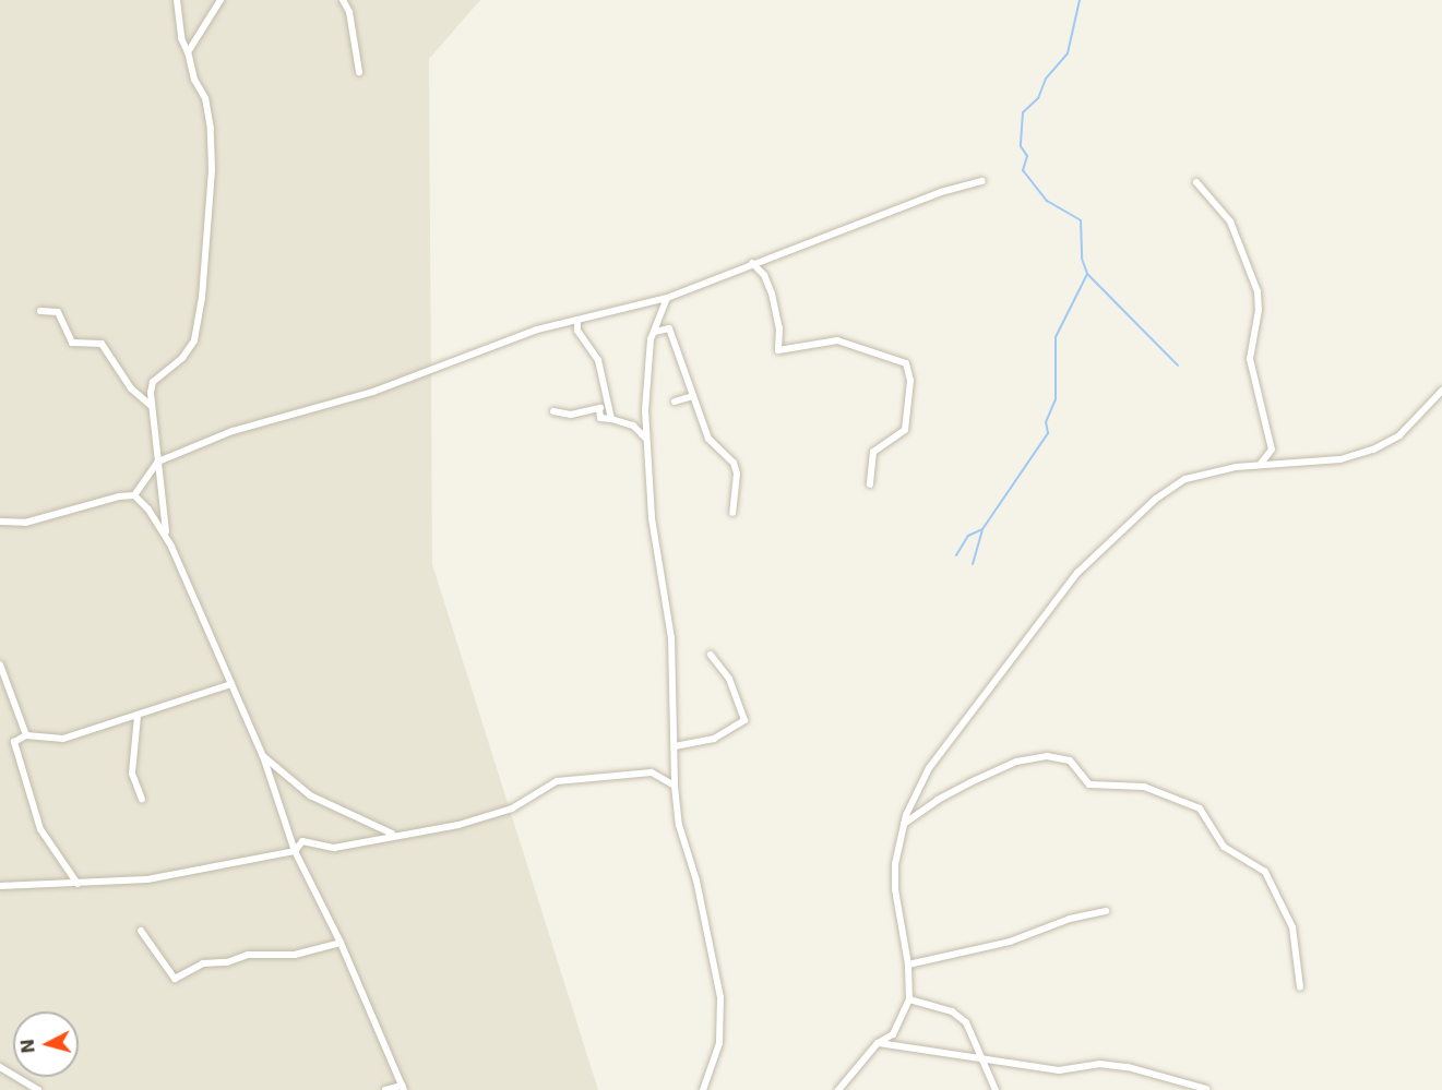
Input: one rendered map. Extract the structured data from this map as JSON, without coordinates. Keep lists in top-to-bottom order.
{
  "north": "left"
}
